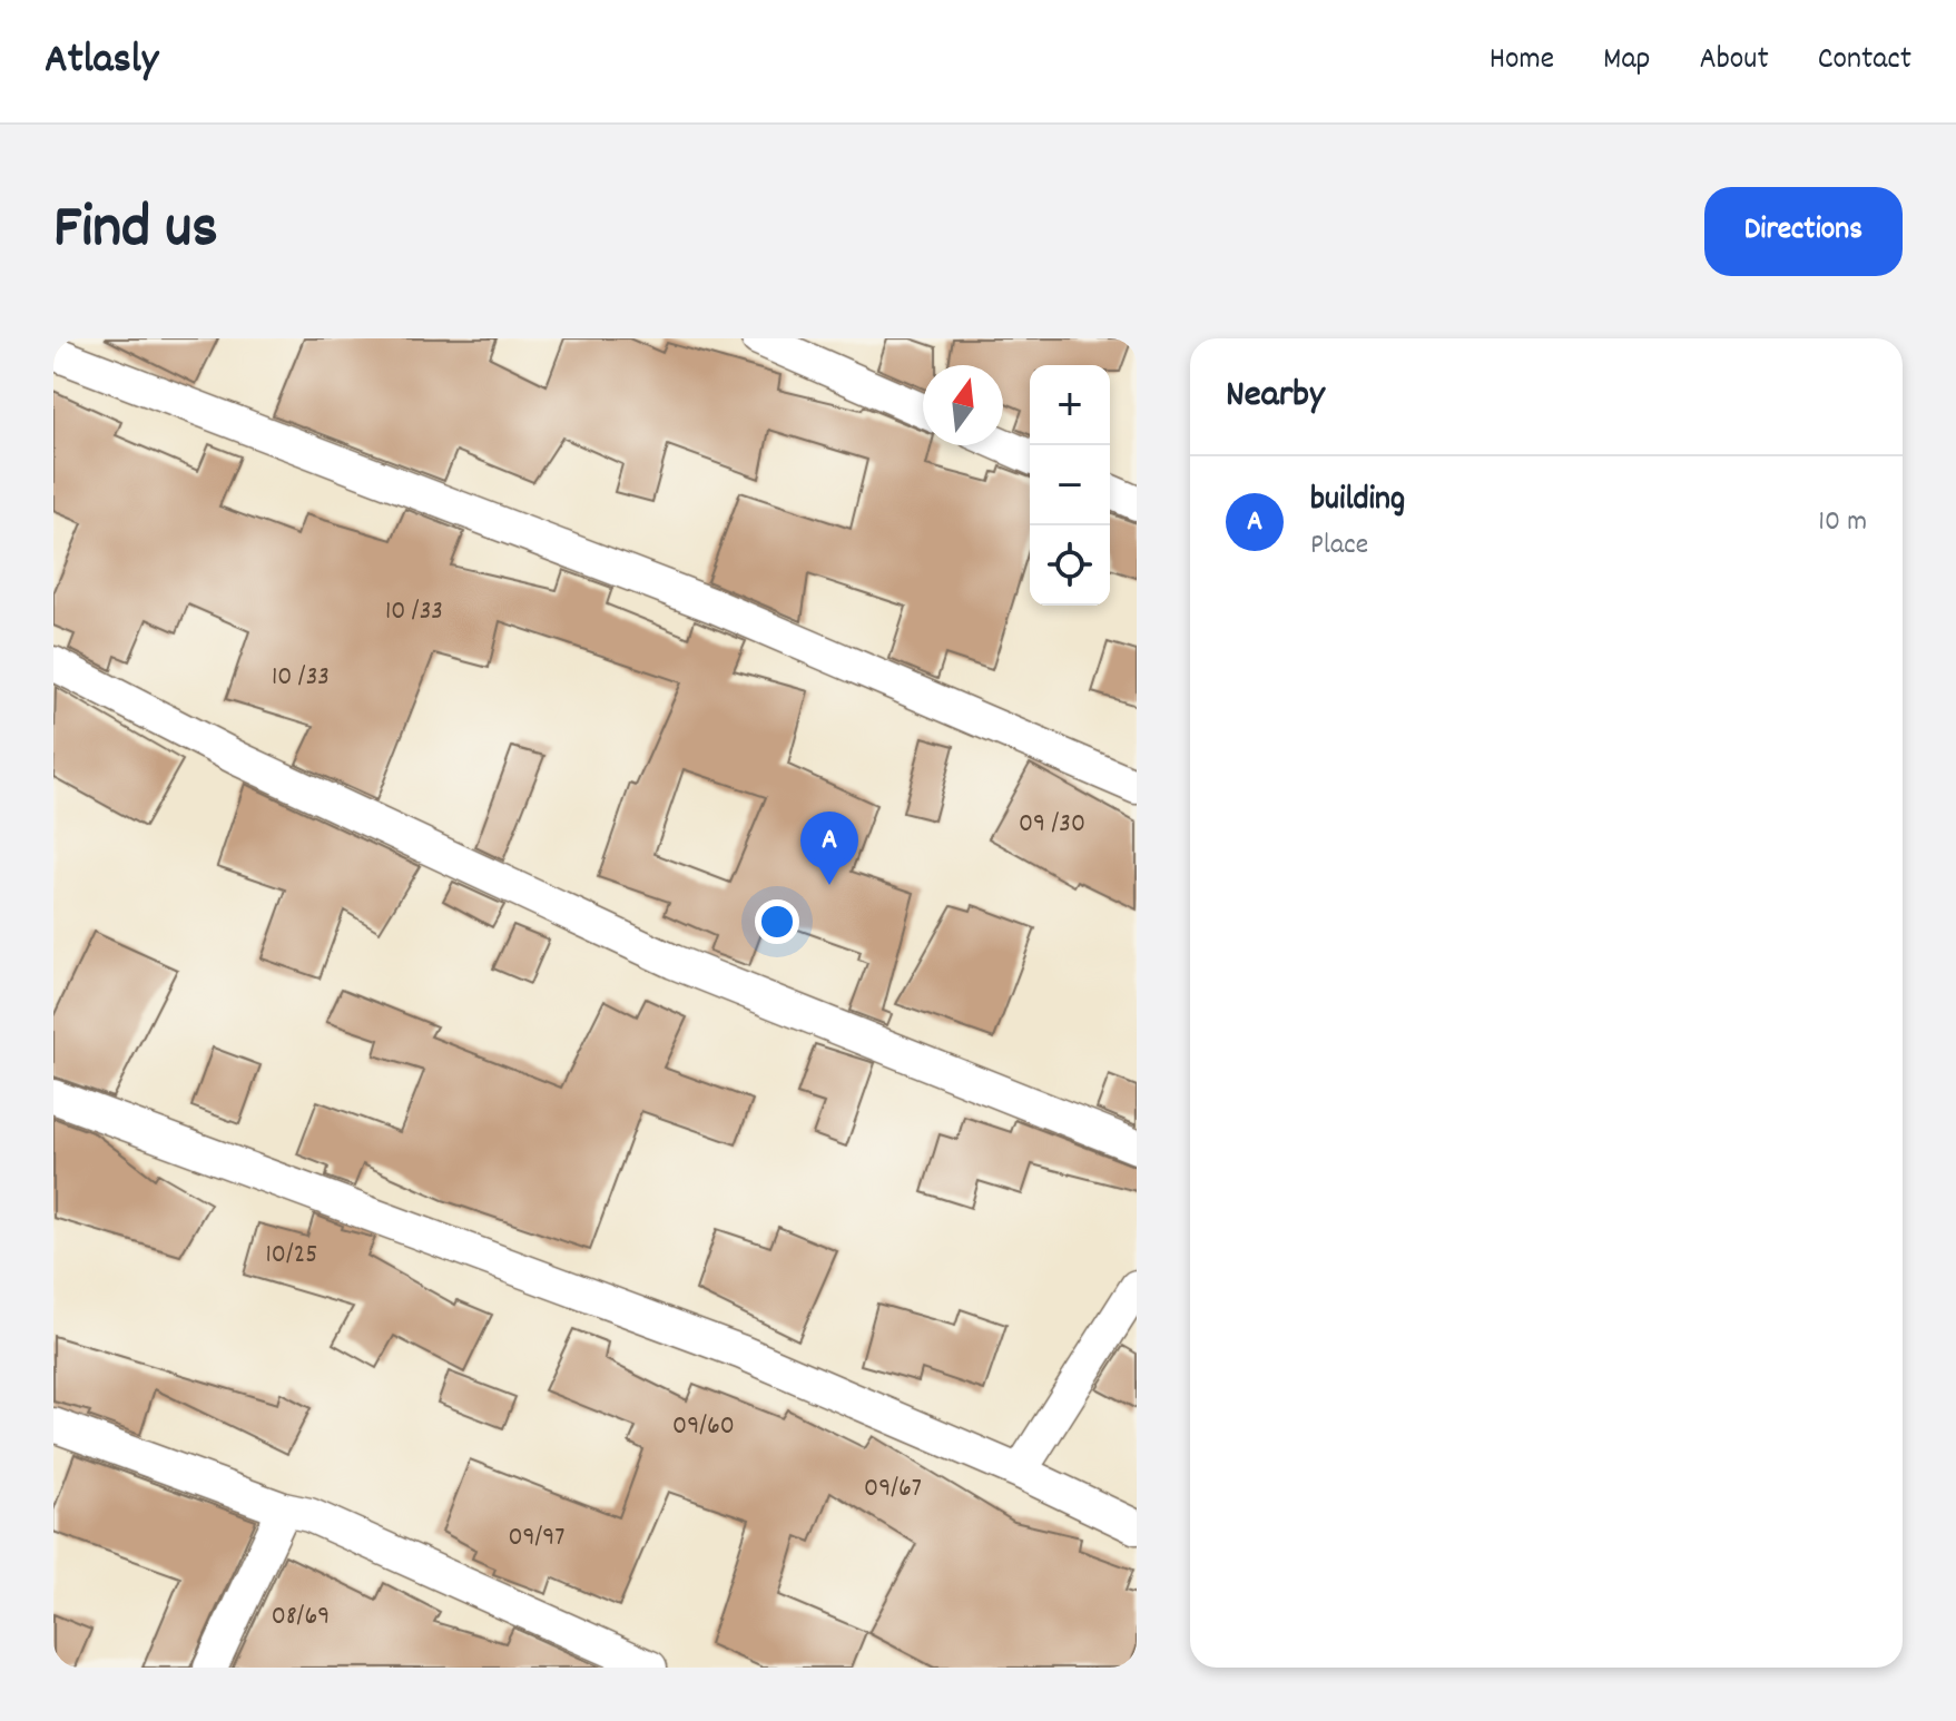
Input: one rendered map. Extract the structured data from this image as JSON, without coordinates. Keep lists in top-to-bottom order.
{
  "house_numbers": [
    "10 /33",
    "10 /33",
    "09 /30",
    "10/25",
    "09/60",
    "09/67",
    "09/97",
    "08/69"
  ],
  "north": "top",
  "page": {
    "header": "Atlasly",
    "nav": [
      "Home",
      "Map",
      "About",
      "Contact"
    ],
    "title": "Find us",
    "buttons": "Directions",
    "heading": "Nearby",
    "map_buttons": ["+", "−"],
    "list": [
      {
        "mark": "A",
        "name": "building",
        "note": "Place",
        "value": "10 m"
      }
    ],
    "pins": "A"
  }
}
